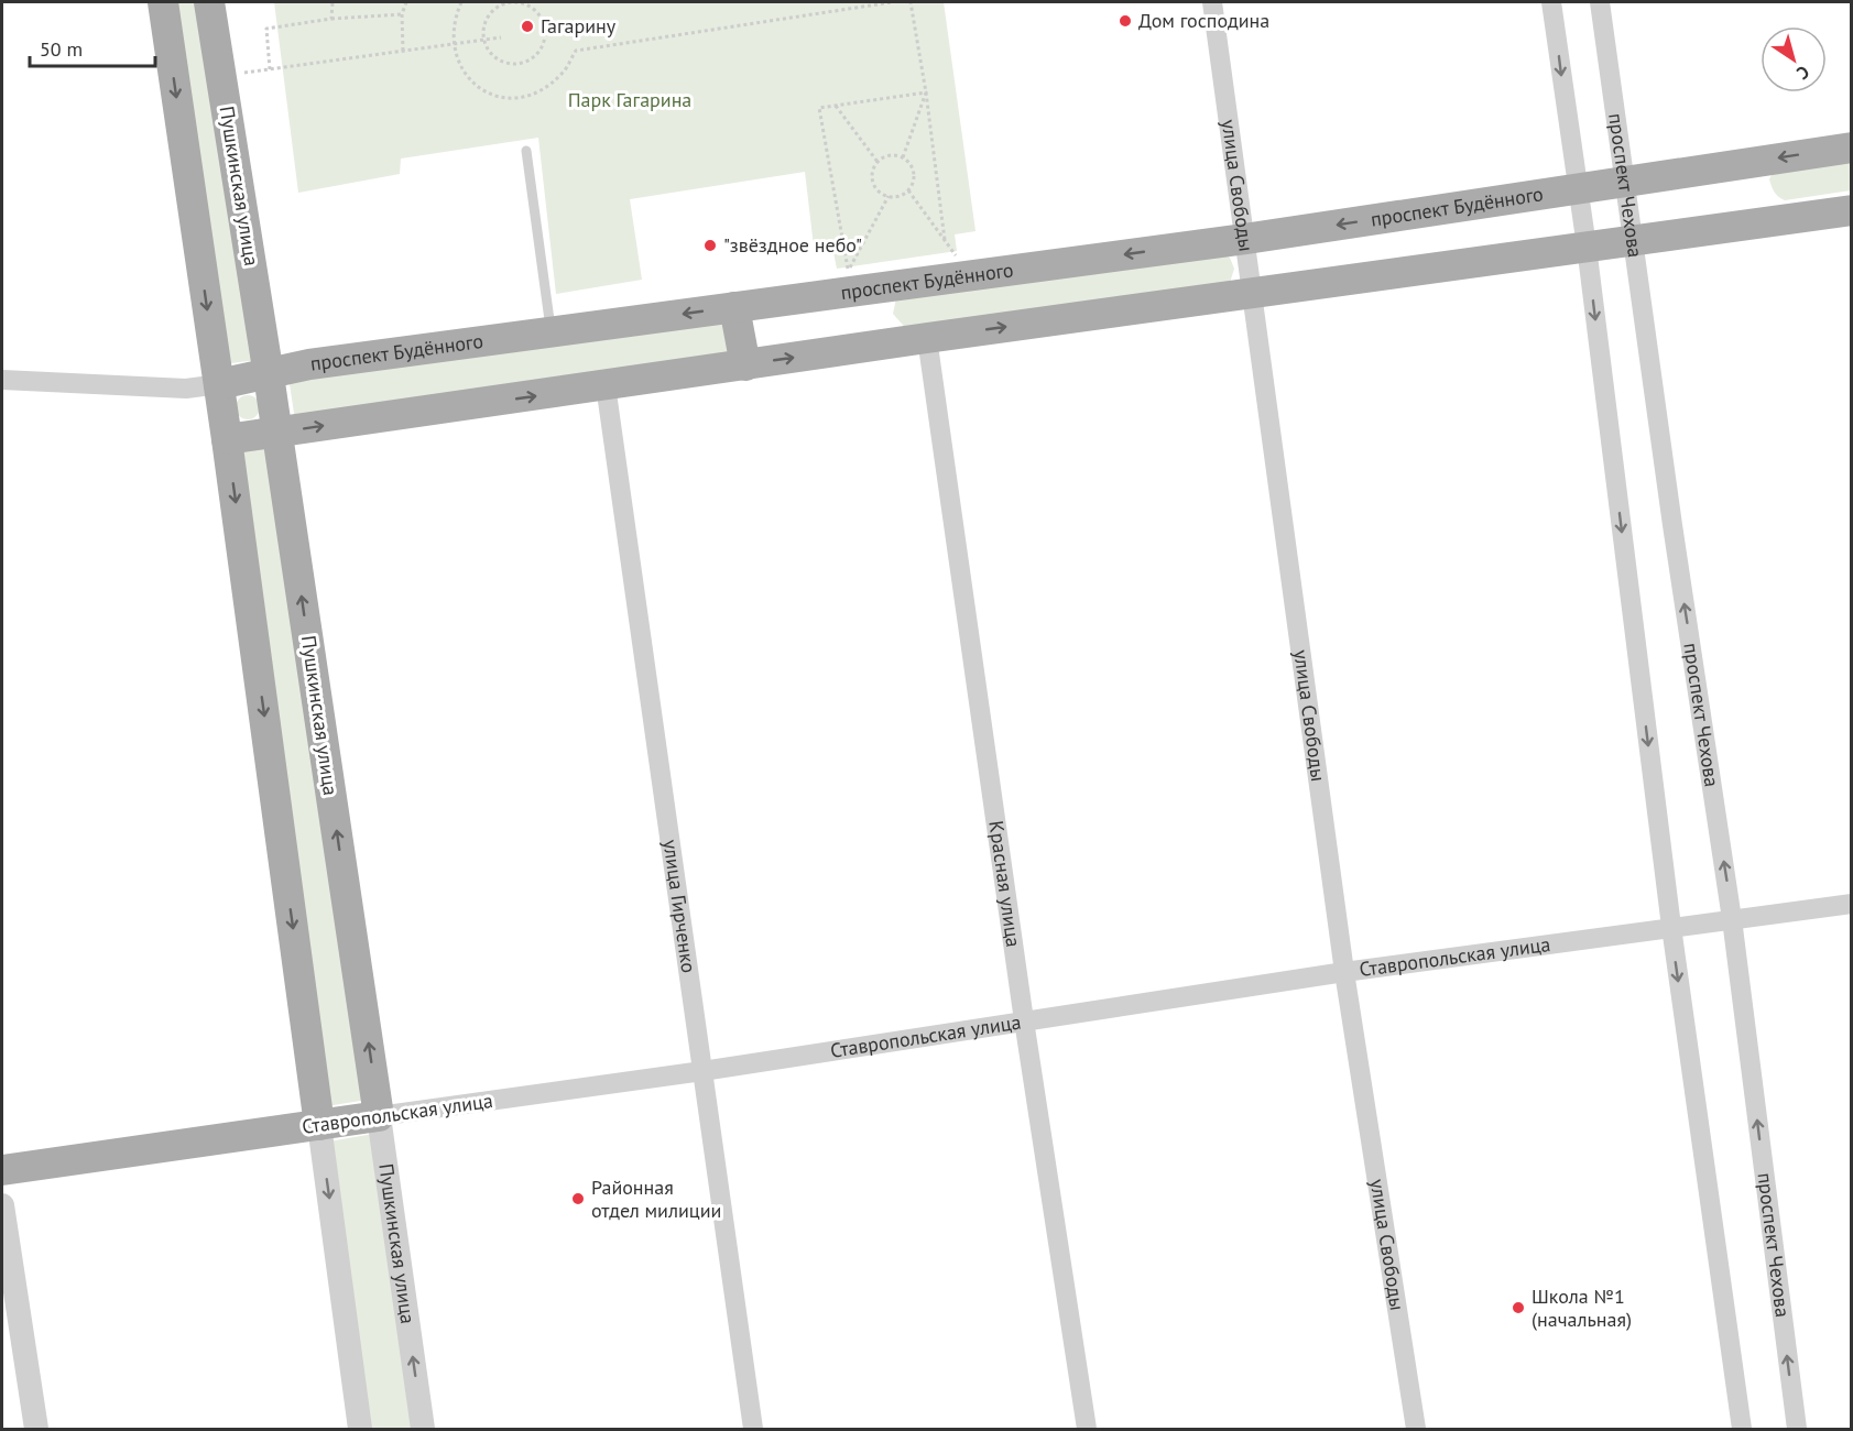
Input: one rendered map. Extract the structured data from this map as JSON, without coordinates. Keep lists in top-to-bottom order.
{
  "streets": {
    "main road": ["Пушкинская улица", "проспект Будённого", "Ставропольская улица"],
    "street": [
      "улица Свободы",
      "проспект Чехова",
      "Красная улица",
      "улица Гирченко"
    ]
  },
  "crossings": [
    ["Пушкинская улица", "проспект Будённого"],
    ["Пушкинская улица", "Ставропольская улица"],
    ["улица Свободы", "проспект Будённого"],
    ["улица Свободы", "Ставропольская улица"],
    ["проспект Чехова", "проспект Будённого"],
    ["проспект Чехова", "Ставропольская улица"],
    ["Красная улица", "Ставропольская улица"],
    ["улица Гирченко", "Ставропольская улица"]
  ],
  "parks": ["Парк Гагарина"],
  "places": [
    "Дом господина",
    "Гагарину",
    "\"звёздное небо\"",
    "Районная отдел милиции",
    "Школа №1 (начальная)"
  ],
  "scale_bar": "50 m",
  "north": "bottom right"
}
